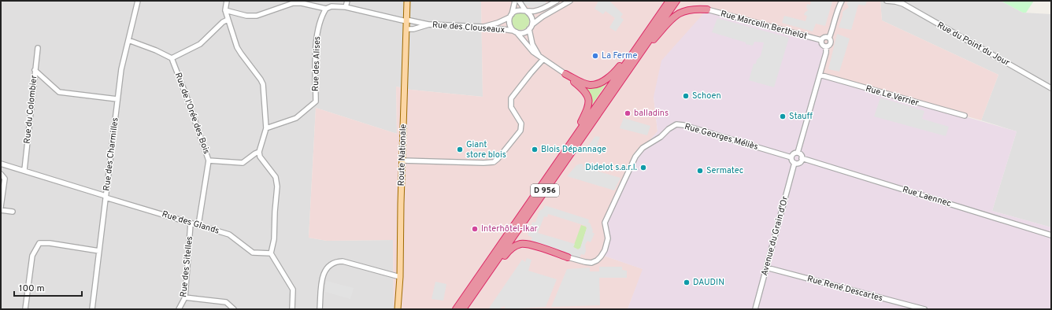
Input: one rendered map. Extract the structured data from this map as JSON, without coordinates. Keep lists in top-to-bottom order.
{
  "streets": {
    "highway": ["D 956"],
    "main road": ["Route Nationale"],
    "street": [
      "Rue Marcelin Berthelot",
      "Rue des Clouseaux",
      "Rue du Point du Jour",
      "Rue des Alises",
      "Rue Le Verrier",
      "Rue du Colombier",
      "Rue de l'Orée des Bois",
      "Rue Georges Méliès",
      "Rue des Charmilles",
      "Rue Laennec",
      "Rue des Glands",
      "Avenue du Grain d'Or",
      "Rue des Sitelles",
      "Rue René Descartes"
    ]
  },
  "crossings": [
    ["Rue Marcelin Berthelot", "D 956"],
    ["Rue des Clouseaux", "Route Nationale"],
    ["Rue du Colombier", "Rue des Glands"],
    ["Rue de l'Orée des Bois", "Rue des Glands"],
    ["Rue Georges Méliès", "Rue Laennec"],
    ["Rue Georges Méliès", "Avenue du Grain d'Or"],
    ["Rue des Charmilles", "Rue des Glands"],
    ["Rue Laennec", "Avenue du Grain d'Or"],
    ["Rue des Glands", "Rue des Sitelles"],
    ["Avenue du Grain d'Or", "Rue René Descartes"]
  ],
  "places": [
    "La Ferme",
    "Schoen",
    "balladins",
    "Stauff",
    "Giant store blois",
    "Blois Dépannage",
    "Didelot s.a.r.l.",
    "Sermatec",
    "Interhôtel-Ikar",
    "DAUDIN"
  ],
  "scale_bar": "100 m"
}
